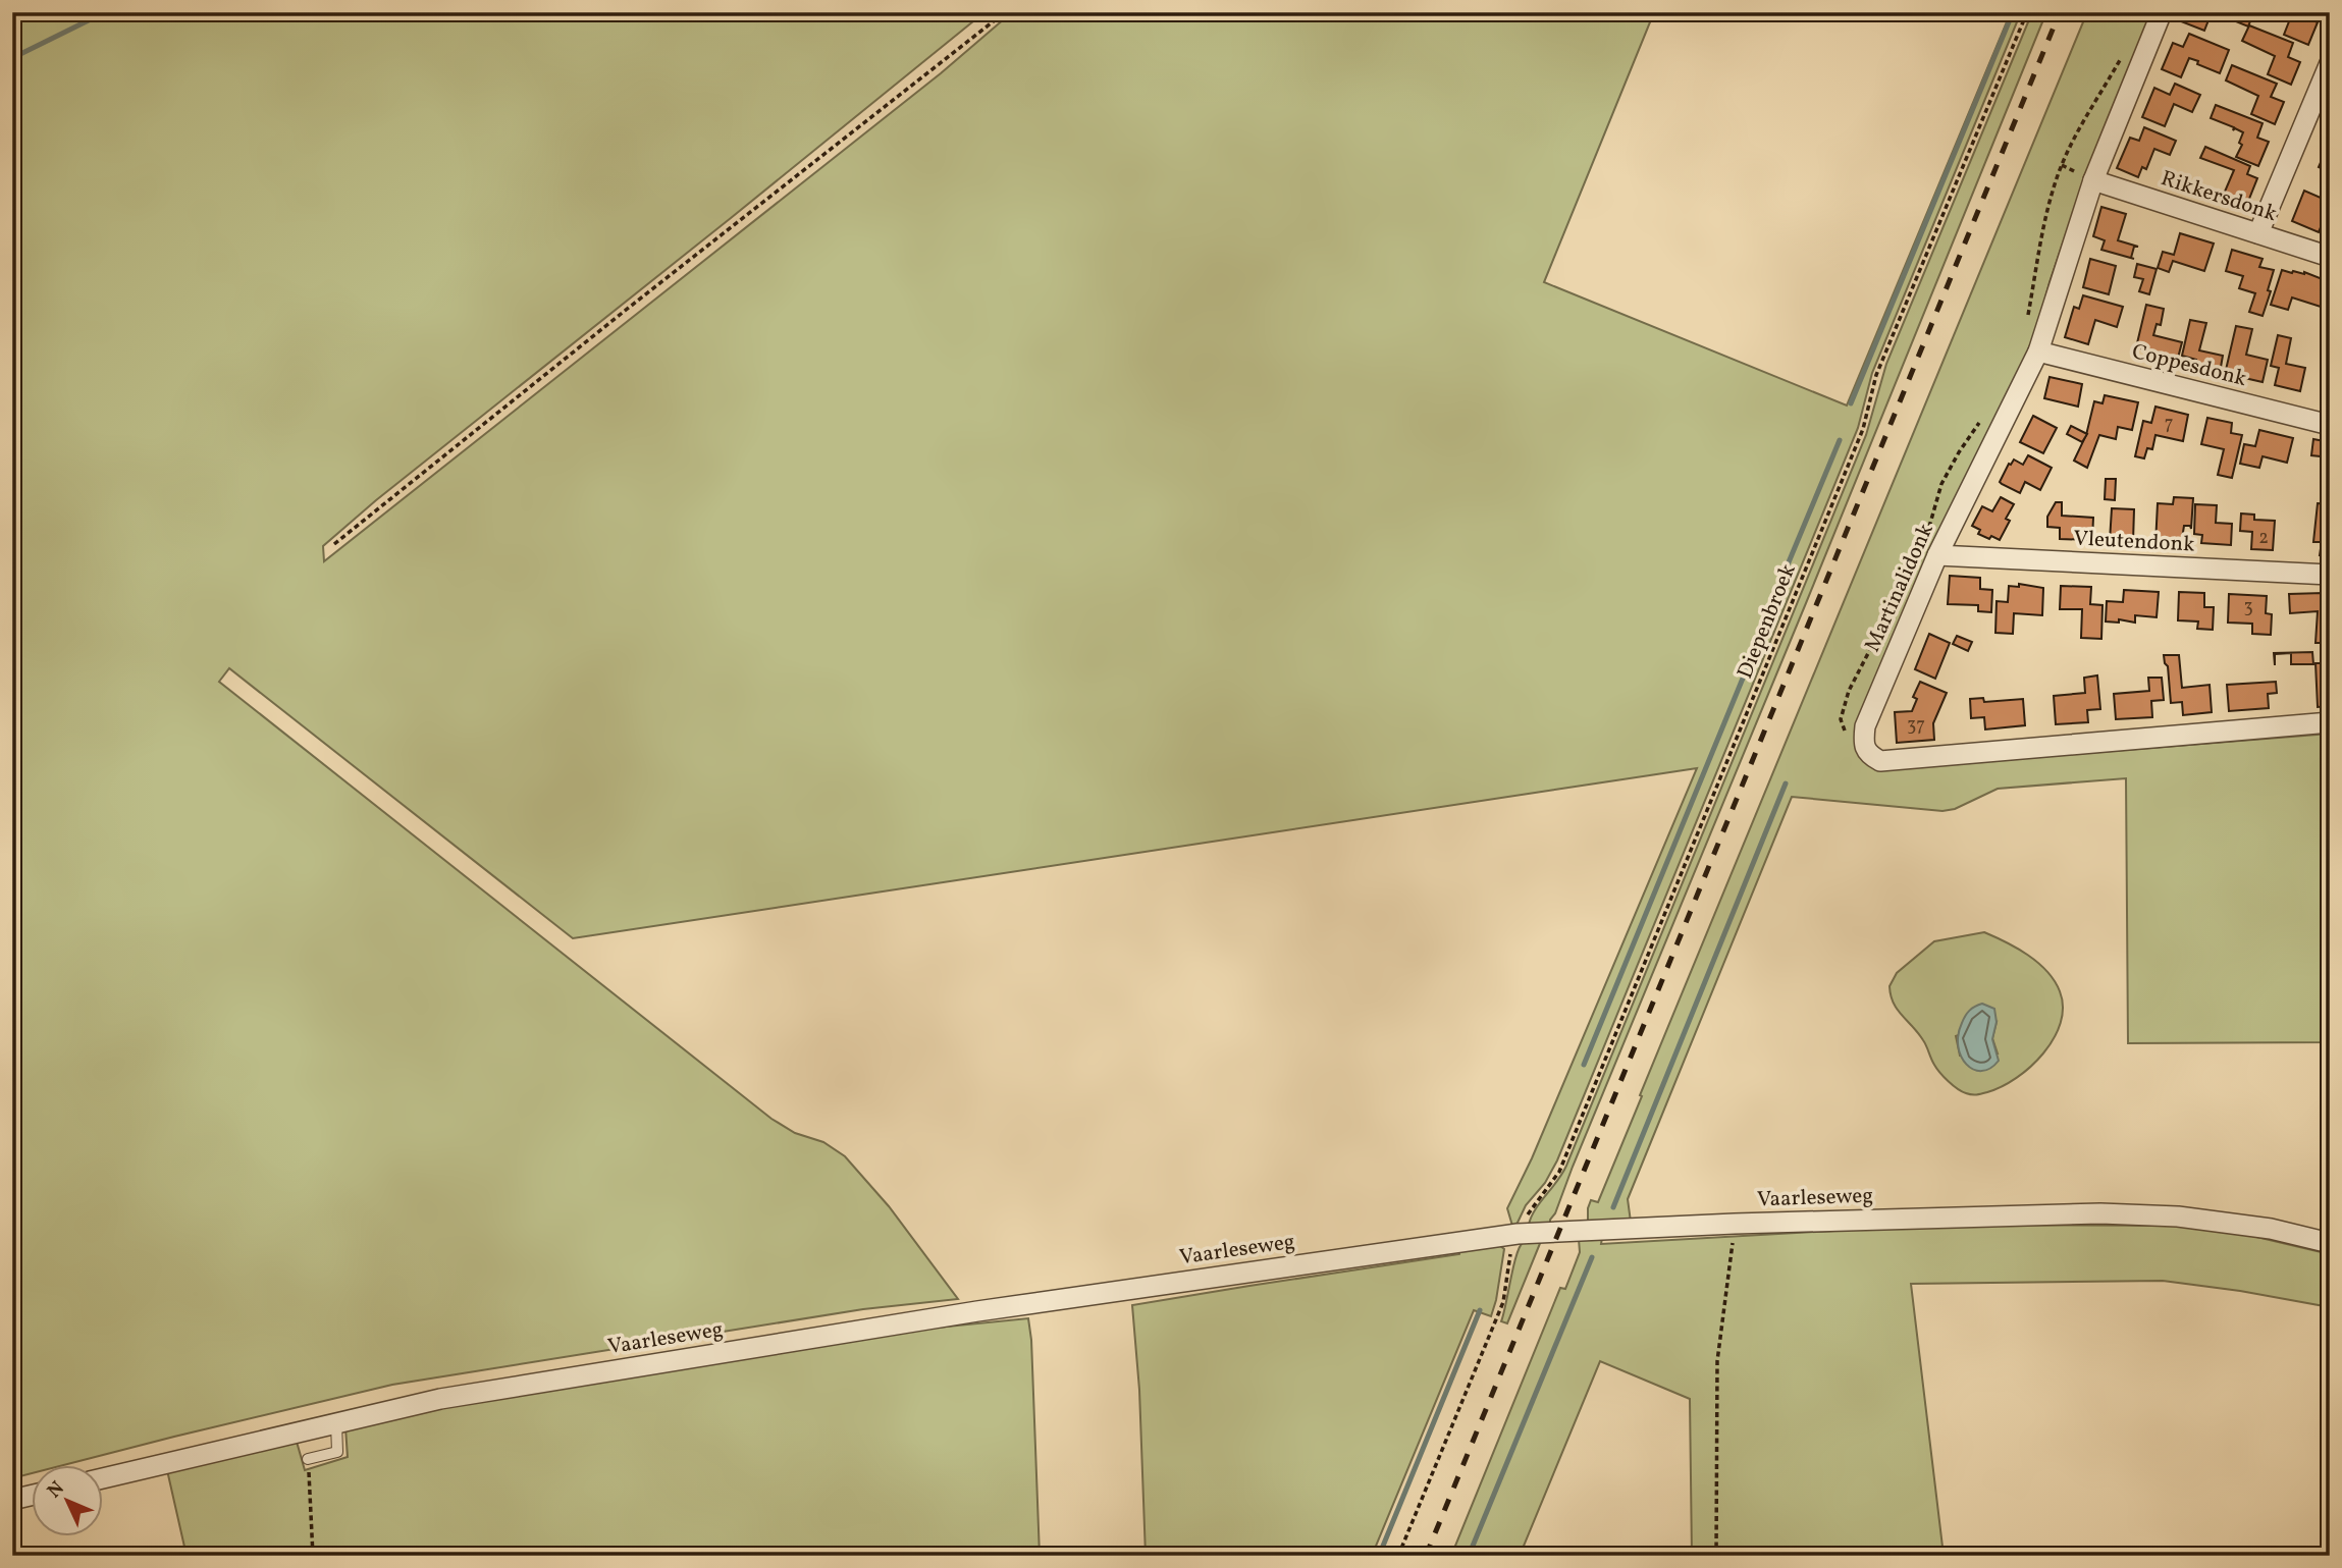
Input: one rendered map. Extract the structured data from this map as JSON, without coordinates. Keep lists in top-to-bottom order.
{
  "streets": {
    "street": [
      "Rikkersdonk",
      "Coppesdonk",
      "Vleutendonk",
      "Martinalidonk",
      "Vaarleseweg"
    ],
    "path": ["Diepenbroek"]
  },
  "crossings": [
    ["Rikkersdonk", "Martinalidonk"],
    ["Coppesdonk", "Martinalidonk"],
    ["Vleutendonk", "Martinalidonk"],
    ["Diepenbroek", "Vaarleseweg"]
  ],
  "house_numbers": [
    "7",
    "2",
    "3",
    "37"
  ],
  "north": "top left"
}
